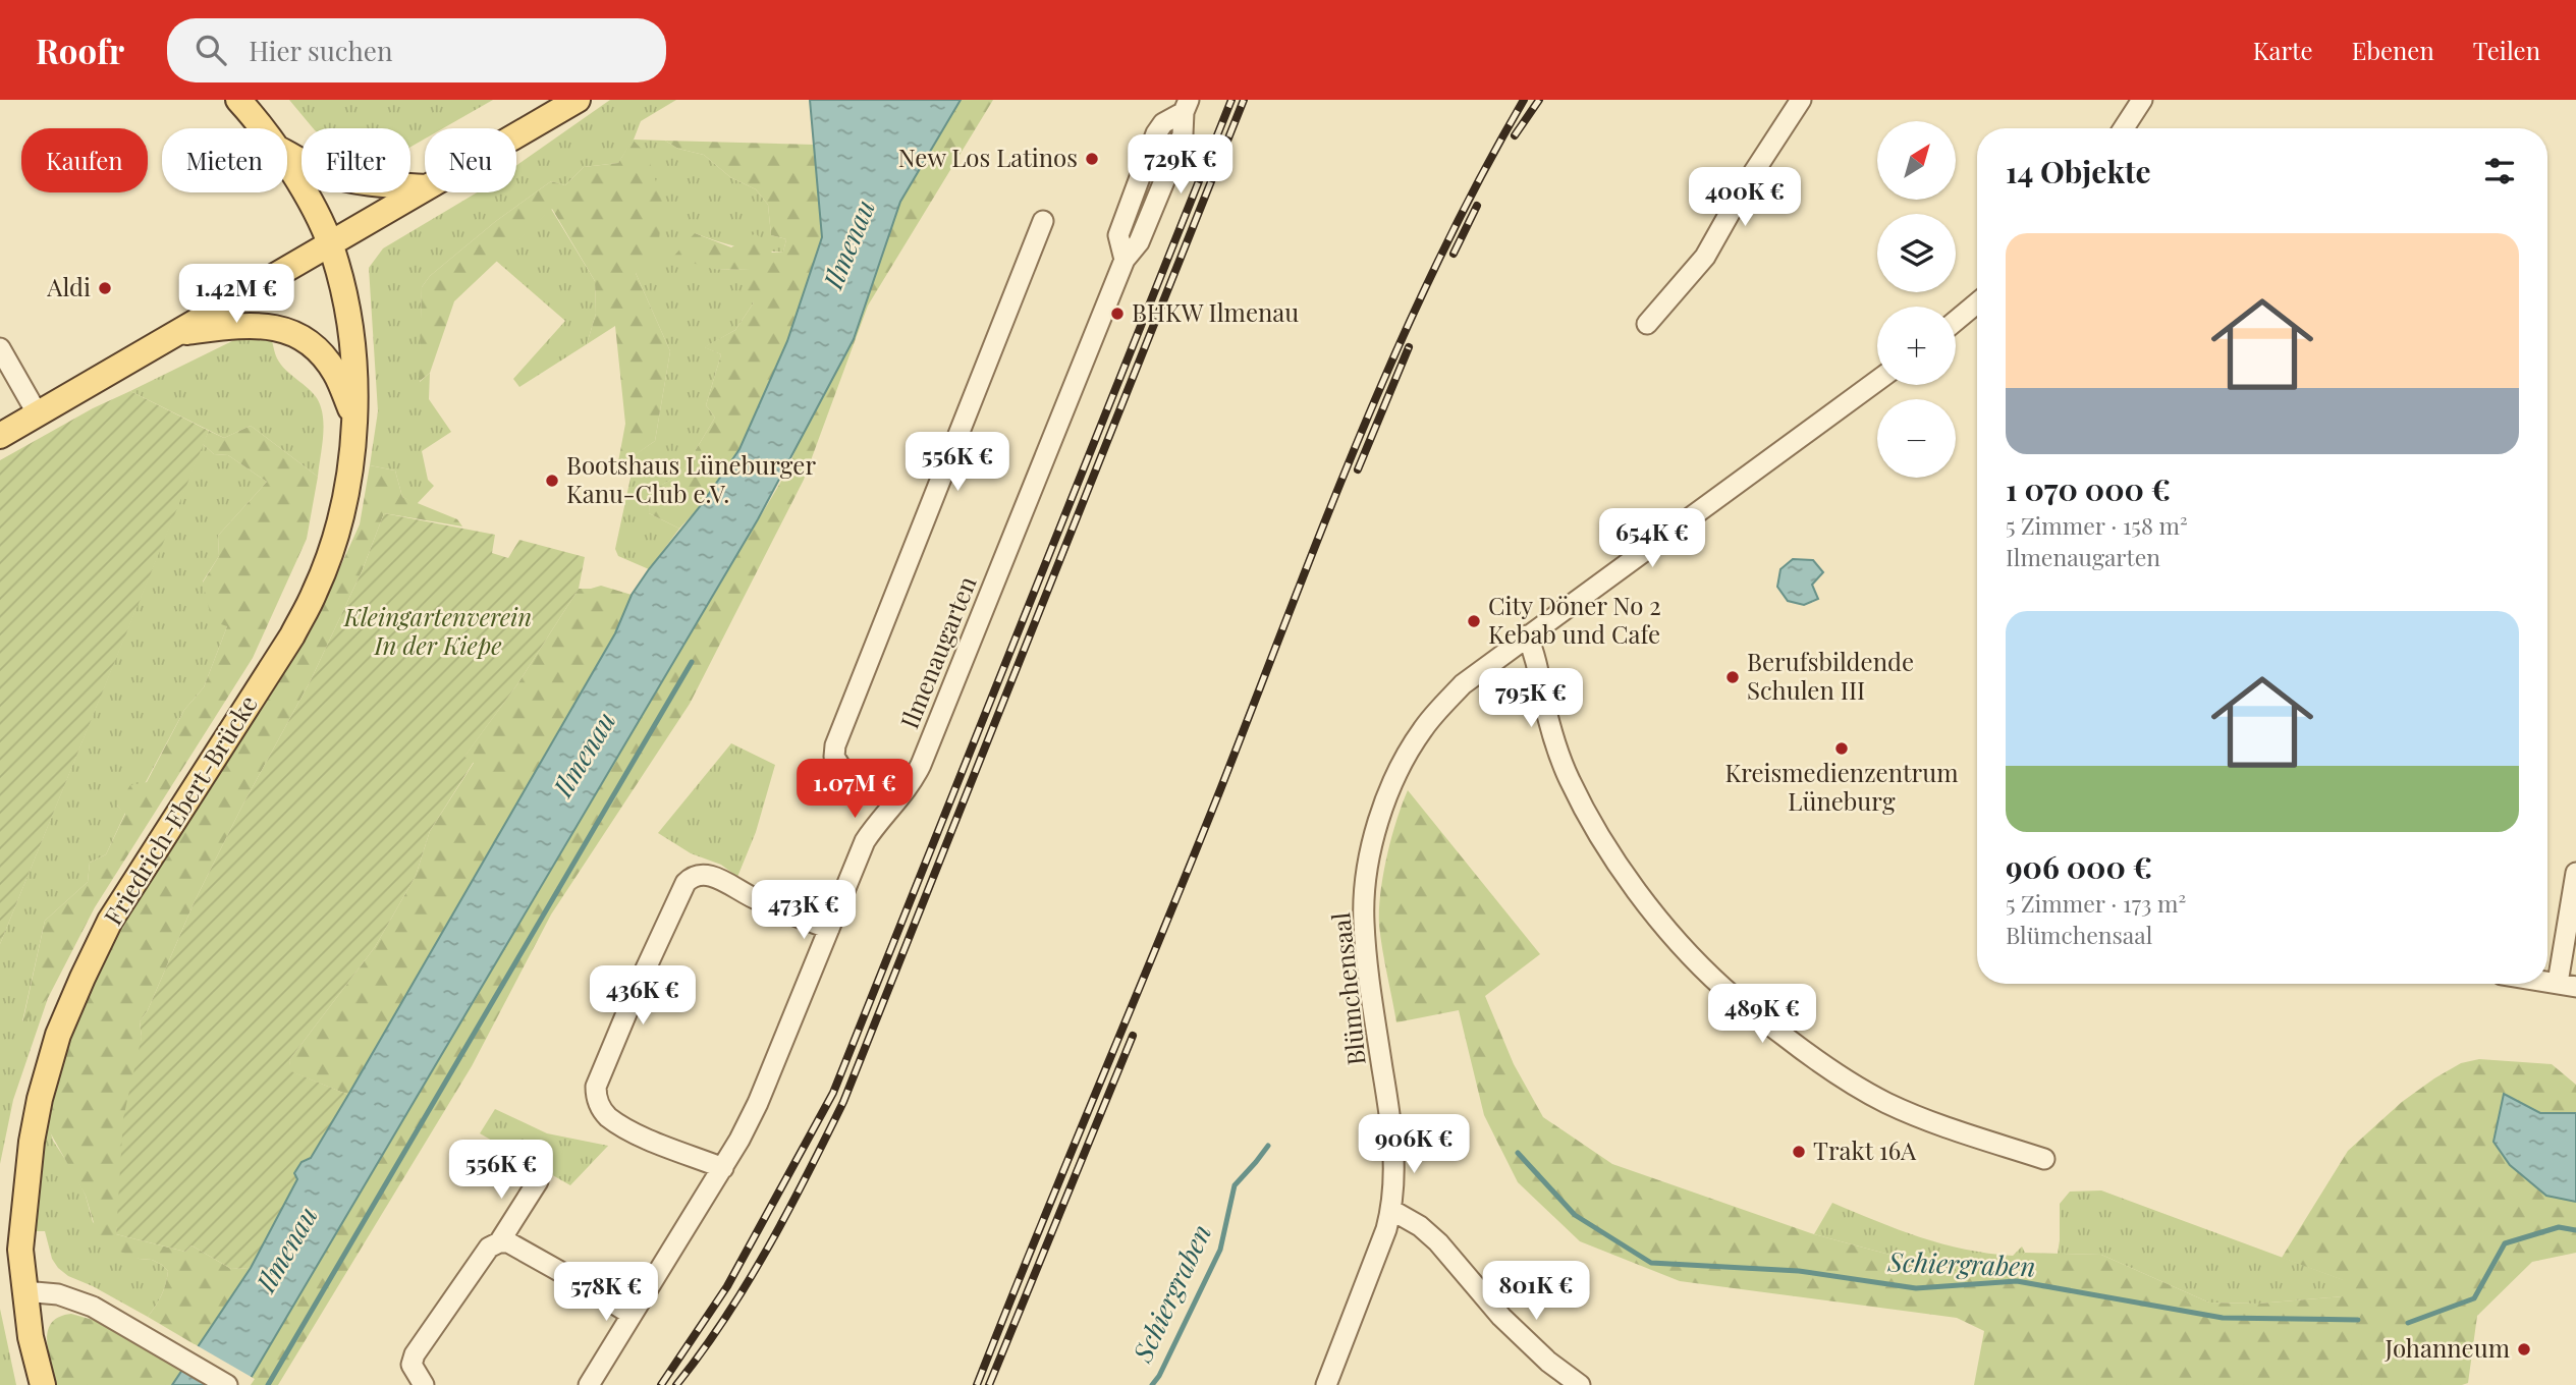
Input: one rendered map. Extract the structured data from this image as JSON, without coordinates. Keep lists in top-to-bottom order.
{
  "streets": {
    "main road": ["Friedrich-Ebert-Brücke"],
    "street": ["Ilmenaugarten", "Blümchensaal"]
  },
  "water": ["Ilmenau", "Schiergraben"],
  "parks": ["Kleingartenverein In der Kiepe"],
  "places": [
    "New Los Latinos",
    "Aldi",
    "BHKW Ilmenau",
    "Bootshaus Lüneburger Kanu-Club e.V.",
    "City Döner No 2 Kebab und Cafe",
    "Berufsbildende Schulen III",
    "Kreismedienzentrum Lüneburg",
    "Trakt 16A",
    "Johanneum"
  ],
  "north": "top right",
  "page": {
    "header": "Roofr",
    "search": "Hier suchen",
    "nav": ["Karte", "Ebenen", "Teilen"],
    "map_buttons": ["+", "−"],
    "chip": [
      "Kaufen",
      "Mieten",
      "Filter",
      "Neu"
    ],
    "heading": "14 Objekte",
    "price": [
      "729K €",
      "400K €",
      "1.42M €",
      "556K €",
      "654K €",
      "795K €",
      "1.07M €",
      "473K €",
      "436K €",
      "489K €",
      "906K €",
      "556K €",
      "801K €",
      "578K €"
    ],
    "list": [
      {
        "name": "1 070 000 €",
        "note": "5 Zimmer · 158 m² · Ilmenaugarten"
      },
      {
        "name": "906 000 €",
        "note": "5 Zimmer · 173 m² · Blümchensaal"
      }
    ]
  }
}
